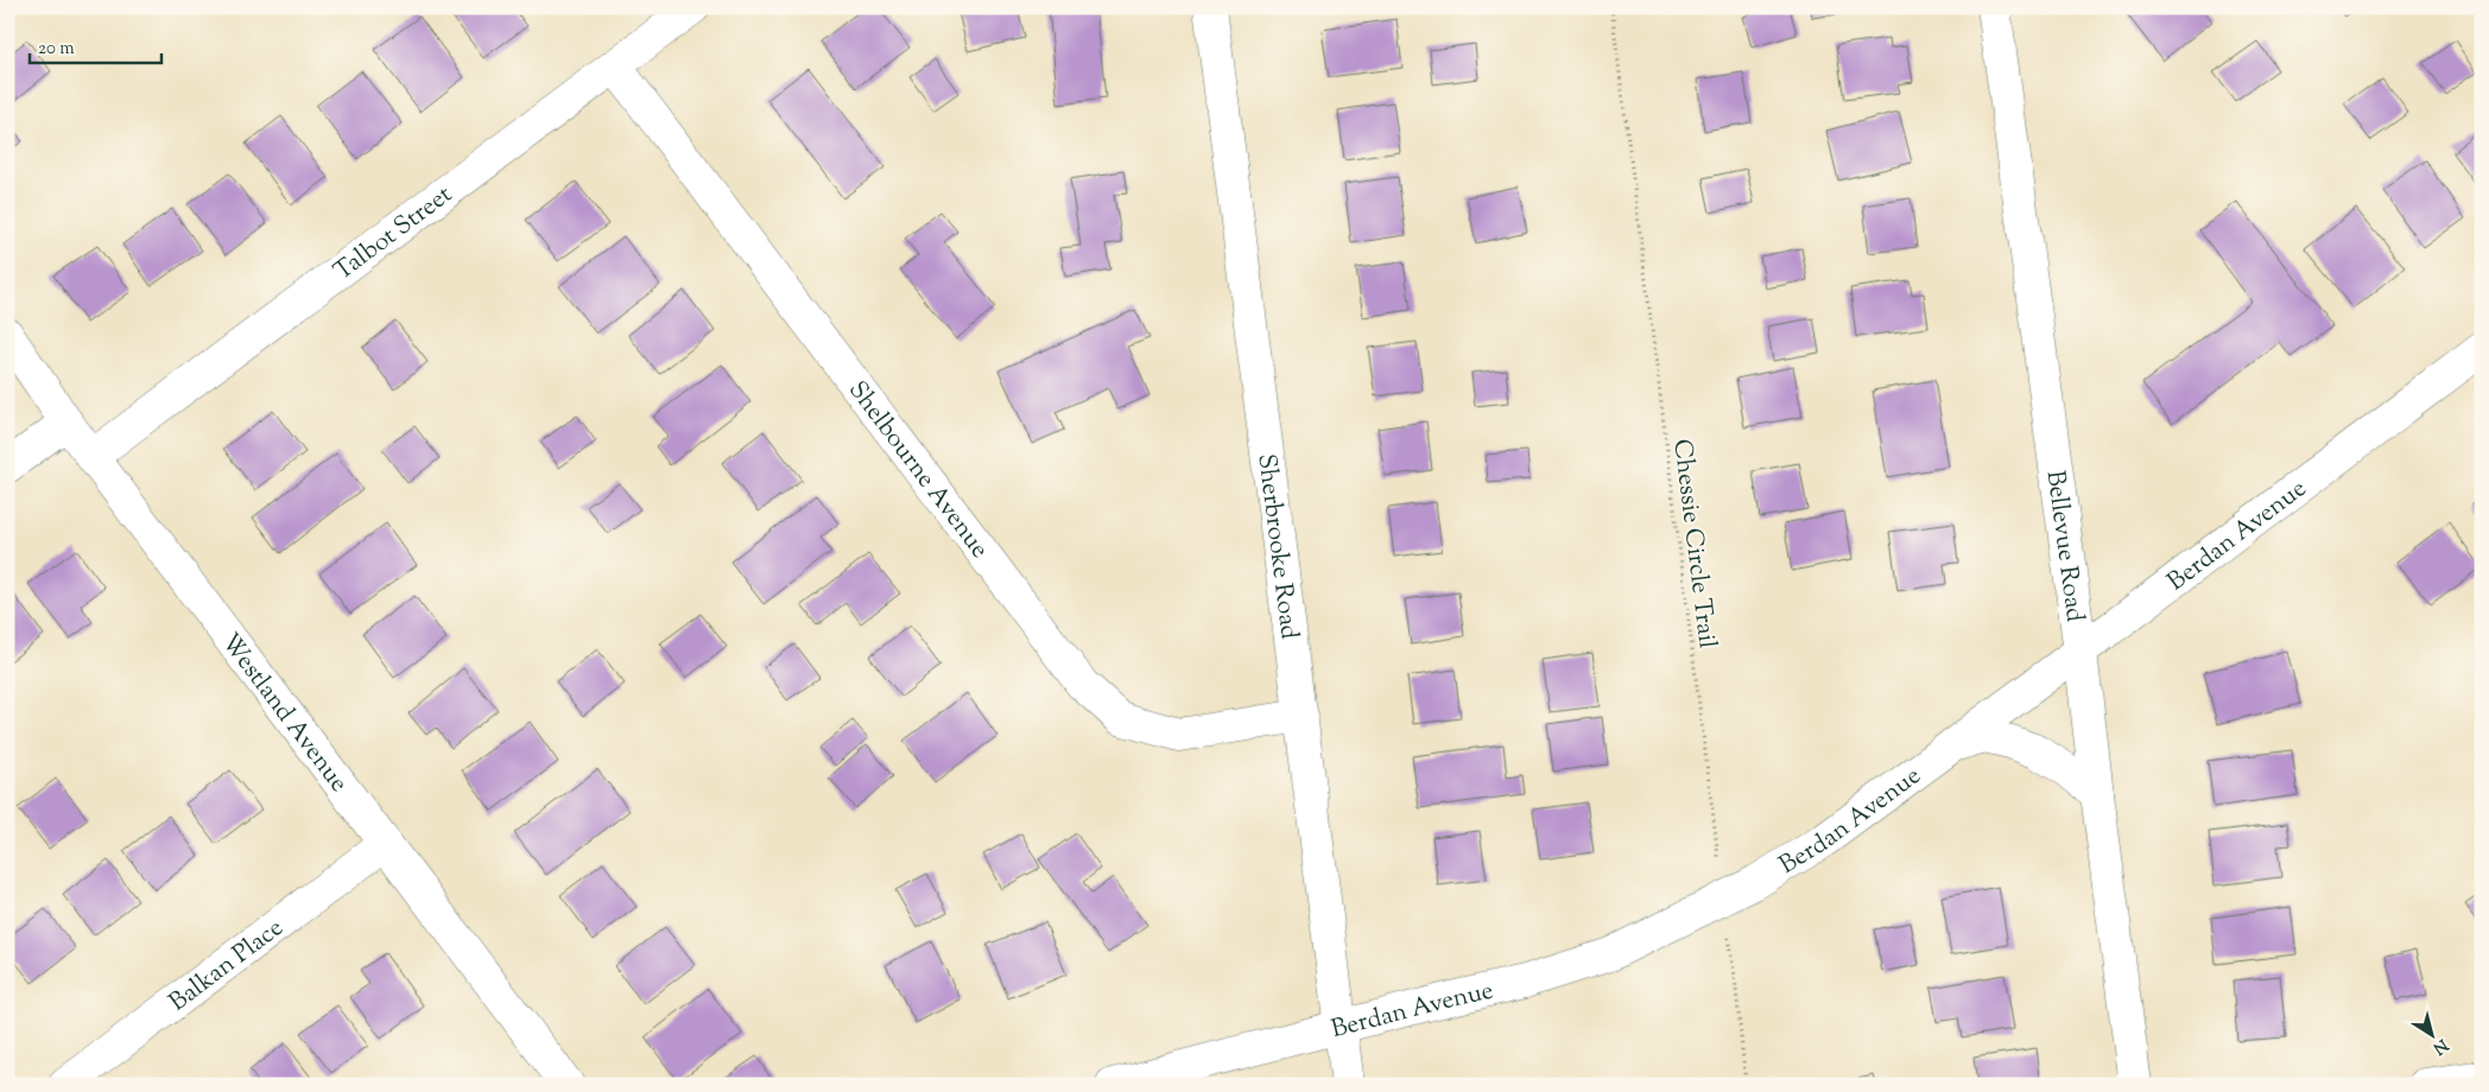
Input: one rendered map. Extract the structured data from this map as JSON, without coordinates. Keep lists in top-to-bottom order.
{
  "streets": {
    "street": [
      "Talbot Street",
      "Shelbourne Avenue",
      "Berdan Avenue",
      "Sherbrooke Road",
      "Bellevue Road",
      "Westland Avenue",
      "Balkan Place"
    ],
    "path": ["Chessie Circle Trail"]
  },
  "crossings": [
    ["Talbot Street", "Shelbourne Avenue"],
    ["Talbot Street", "Westland Avenue"],
    ["Shelbourne Avenue", "Sherbrooke Road"],
    ["Berdan Avenue", "Chessie Circle Trail"],
    ["Berdan Avenue", "Sherbrooke Road"],
    ["Berdan Avenue", "Bellevue Road"],
    ["Westland Avenue", "Balkan Place"]
  ],
  "scale_bar": "20 m",
  "north": "bottom right"
}
